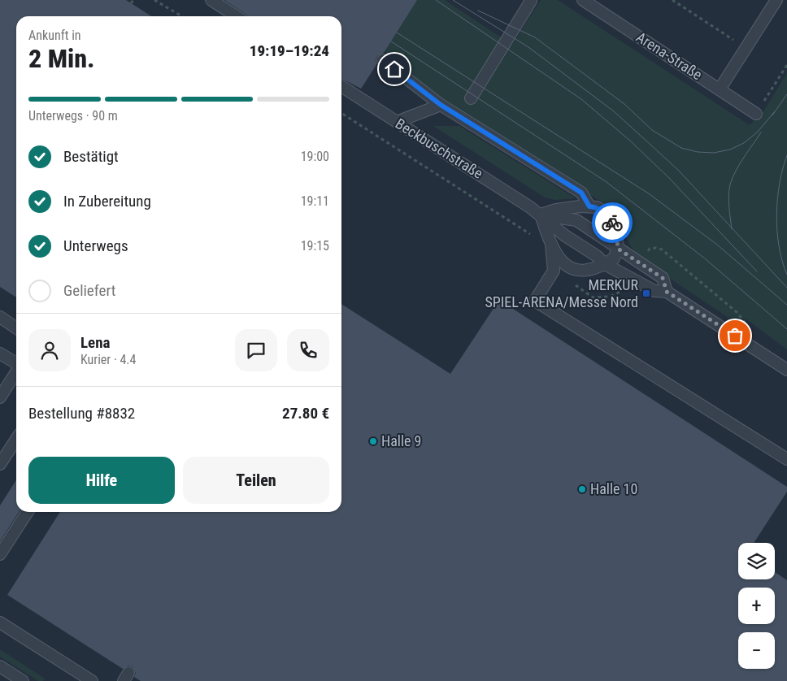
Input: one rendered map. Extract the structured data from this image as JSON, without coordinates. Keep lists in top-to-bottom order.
{
  "streets": {
    "lane": ["Arena-Straße", "Beckbuschstraße"]
  },
  "places": {
    "transit": ["MERKUR SPIEL-ARENA/Messe Nord"],
    "other": ["Halle 9", "Halle 10"]
  },
  "page": {
    "heading": ["2 Min.", "Ankunft in", "19:19–19:24"],
    "panel": [
      "Lena",
      "Kurier · 4.4",
      "Bestellung #8832",
      "27.80 €"
    ],
    "bar": "Unterwegs · 90 m",
    "list": [
      ["Bestätigt", "19:00"],
      ["In Zubereitung", "19:11"],
      ["Unterwegs", "19:15"],
      "Geliefert"
    ],
    "buttons": ["Hilfe", "Teilen"],
    "map_buttons": ["+", "−"]
  }
}
